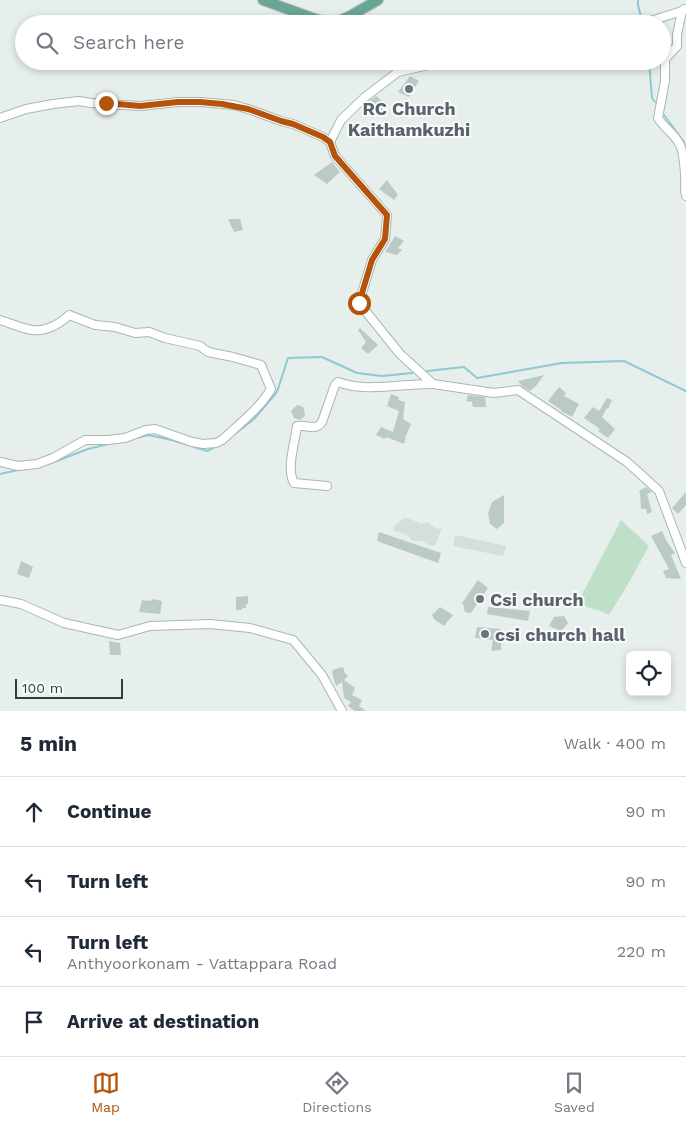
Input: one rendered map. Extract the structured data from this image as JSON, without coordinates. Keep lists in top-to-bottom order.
{
  "places": ["RC Church Kaithamkuzhi", "Csi church", "csi church hall"],
  "scale_bar": "100 m",
  "page": {
    "search": "Search here",
    "scale": "100 m",
    "heading": ["5 min", "Walk · 400 m"],
    "list": [
      ["Continue", "90 m"],
      ["Turn left", "90 m"],
      ["Turn left", "Anthyoorkonam - Vattappara Road", "220 m"],
      "Arrive at destination"
    ],
    "nav": ["Map", "Directions", "Saved"]
  }
}
